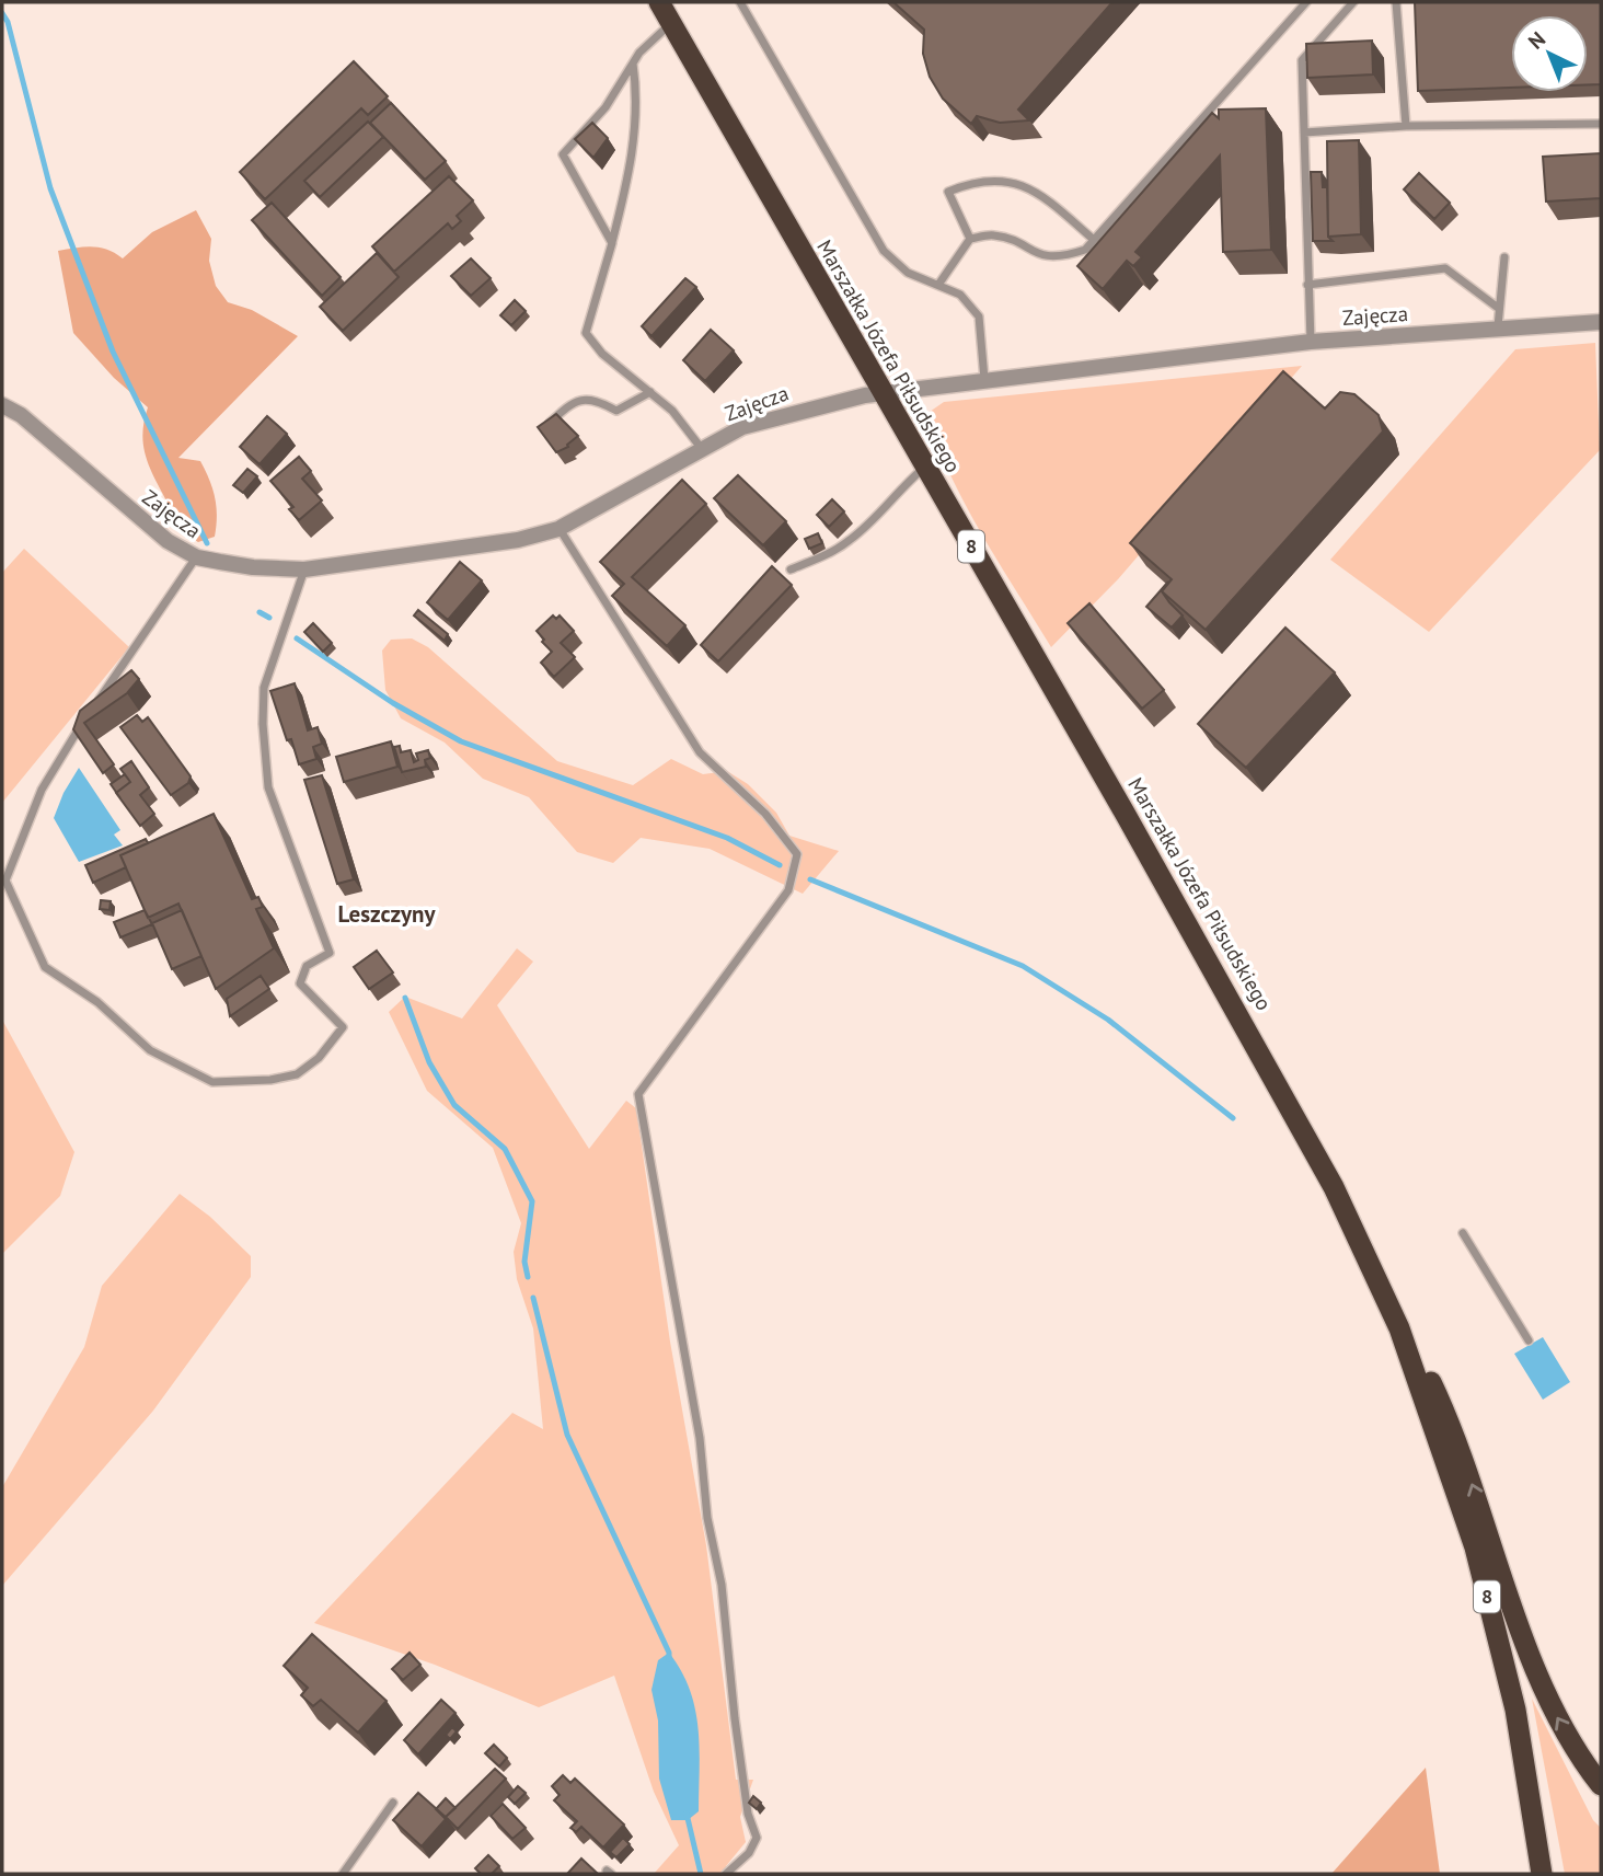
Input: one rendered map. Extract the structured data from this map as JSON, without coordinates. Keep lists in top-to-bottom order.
{
  "streets": {
    "highway": ["Marszałka Józefa Piłsudskiego", "8"],
    "street": ["Zajęcza"]
  },
  "crossings": [
    ["Zajęcza", "Marszałka Józefa Piłsudskiego"]
  ],
  "districts": ["Leszczyny"],
  "north": "top left"
}
